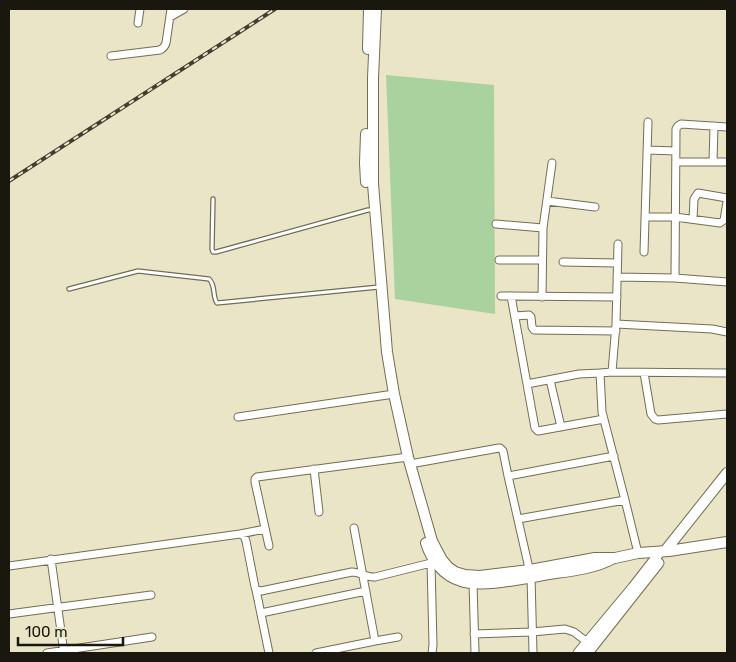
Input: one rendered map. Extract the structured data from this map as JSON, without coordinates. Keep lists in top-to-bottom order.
{
  "scale_bar": "100 m"
}
